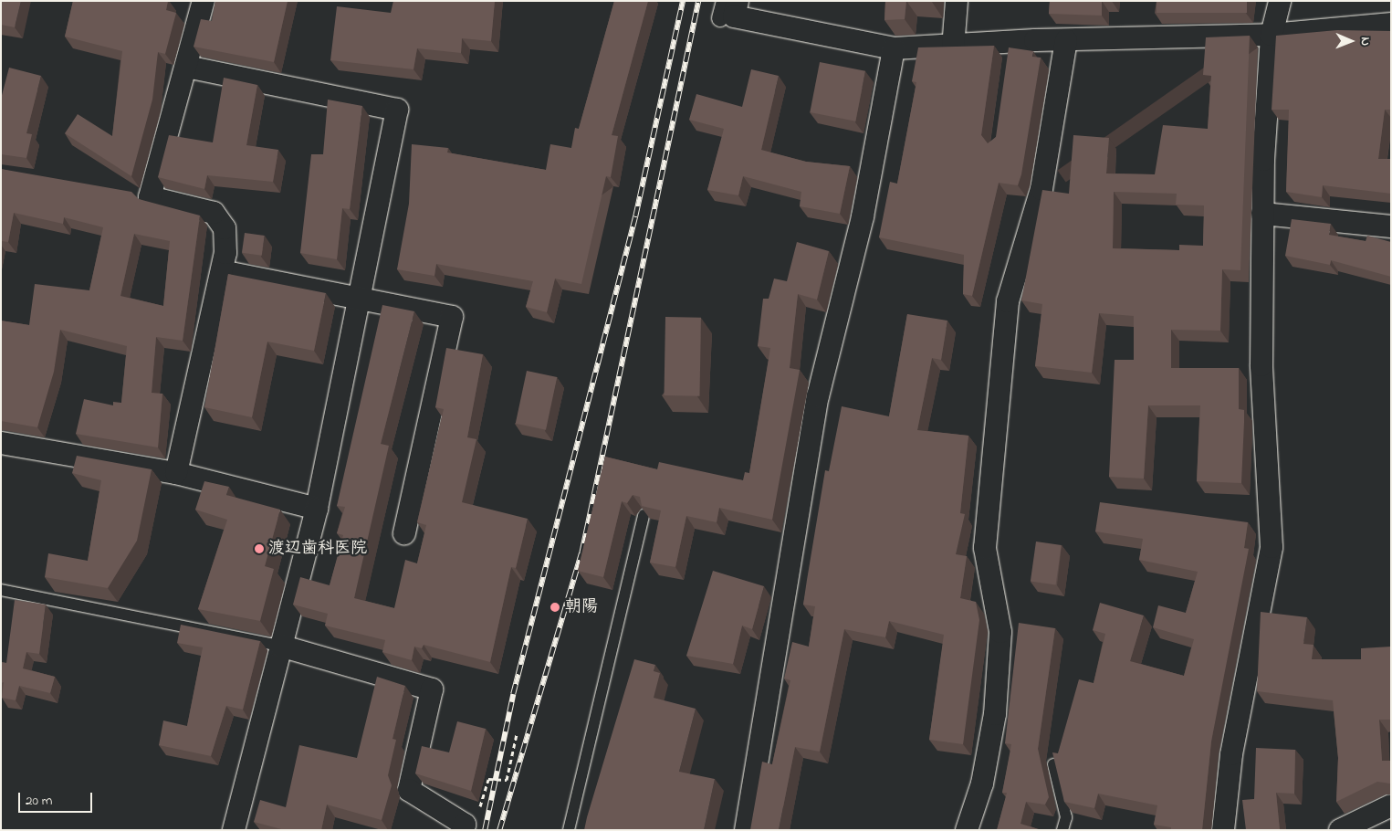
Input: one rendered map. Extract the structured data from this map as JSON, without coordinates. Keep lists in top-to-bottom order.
{
  "places": ["渡辺歯科医院", "朝陽"],
  "scale_bar": "20 m",
  "north": "right"
}
